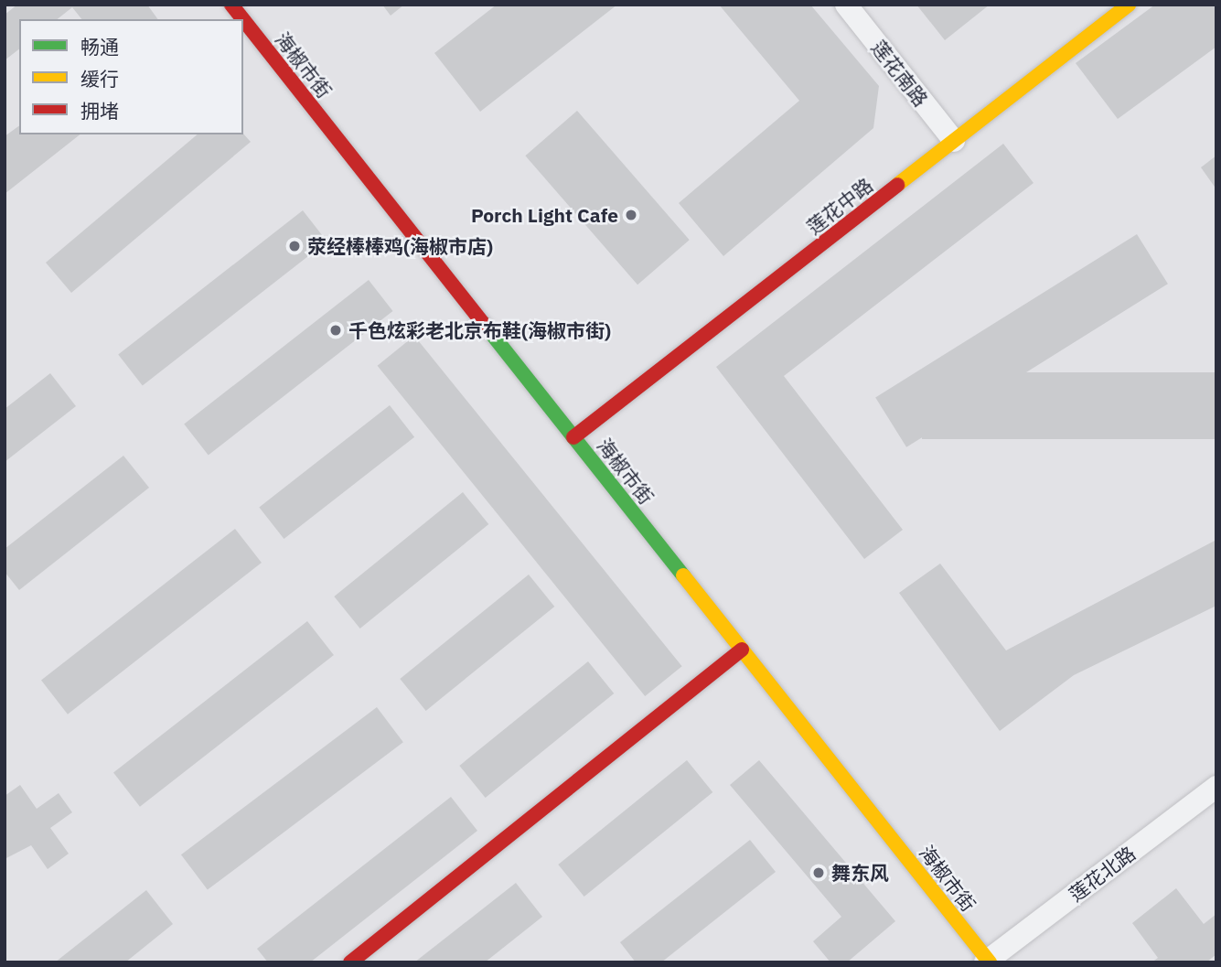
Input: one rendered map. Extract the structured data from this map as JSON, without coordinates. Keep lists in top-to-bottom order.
{
  "streets": {
    "street": [
      "海椒市街",
      "莲花南路",
      "莲花中路",
      "莲花北路"
    ]
  },
  "crossings": [
    ["海椒市街", "莲花中路"],
    ["海椒市街", "莲花北路"],
    ["莲花南路", "莲花中路"]
  ],
  "places": [
    "Porch Light Cafe",
    "荥经棒棒鸡(海椒市店)",
    "千色炫彩老北京布鞋(海椒市街)",
    "舞东风"
  ],
  "legend": ["畅通", "缓行", "拥堵"]
}
